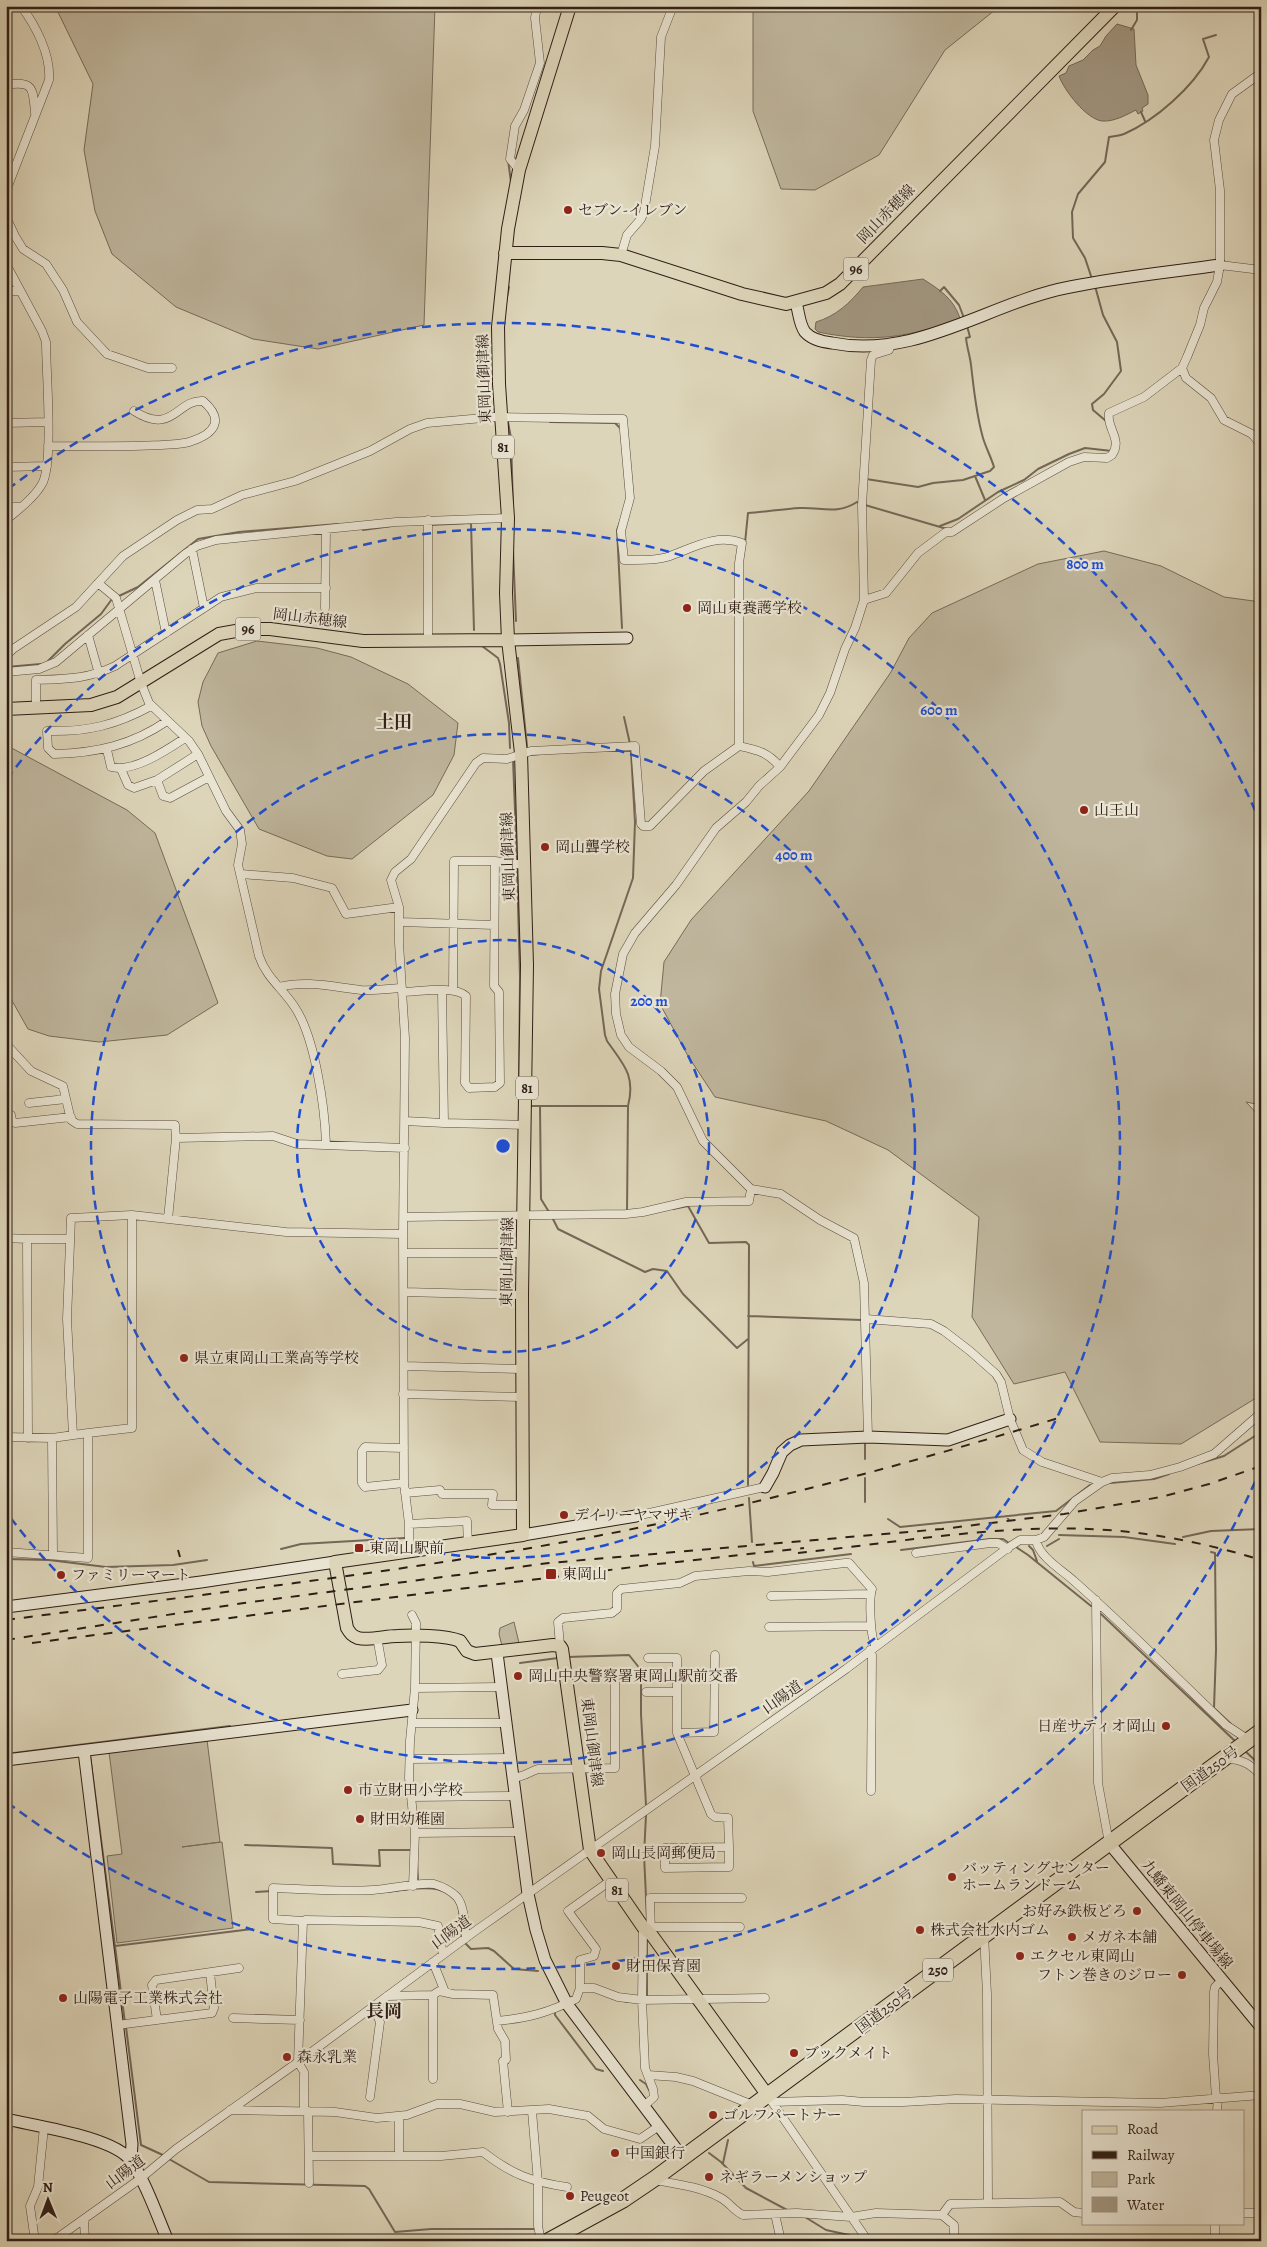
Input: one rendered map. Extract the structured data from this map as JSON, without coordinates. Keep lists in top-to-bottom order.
{
  "streets": {
    "highway": ["国道250号", "250"],
    "main road": [
      "岡山赤穂線",
      "96",
      "東岡山御津線",
      "81"
    ],
    "street": ["山陽道", "九蟠東岡山停車場線"]
  },
  "crossings": [
    ["岡山赤穂線", "東岡山御津線"],
    ["東岡山御津線", "山陽道"],
    ["東岡山御津線", "国道250号"],
    ["国道250号", "九蟠東岡山停車場線"]
  ],
  "districts": ["土田", "長岡"],
  "places": {
    "other": [
      "セブン-イレブン",
      "岡山東養護学校",
      "山王山",
      "岡山聾学校",
      "県立東岡山工業高等学校",
      "デイリーヤマザキ",
      "ファミリーマート",
      "岡山中央警察署東岡山駅前交番",
      "日産サティオ岡山",
      "市立財田小学校",
      "財田幼稚園",
      "岡山長岡郵便局",
      "バッティングセンター ホームランドーム",
      "お好み鉄板どろ",
      "株式会社水内ゴム",
      "メガネ本舗",
      "エクセル東岡山",
      "財田保育園",
      "フトン巻きのジロー",
      "山陽電子工業株式会社",
      "ブックメイト",
      "森永乳業",
      "ゴルフパートナー",
      "中国銀行",
      "ネギラーメンショップ",
      "Peugeot"
    ],
    "transit": ["東岡山駅前", "東岡山"]
  },
  "legend": [
    "Road",
    "Railway",
    "Park",
    "Water"
  ],
  "north": "top",
  "rings": [
    "800 m",
    "600 m",
    "400 m",
    "200 m"
  ]
}
